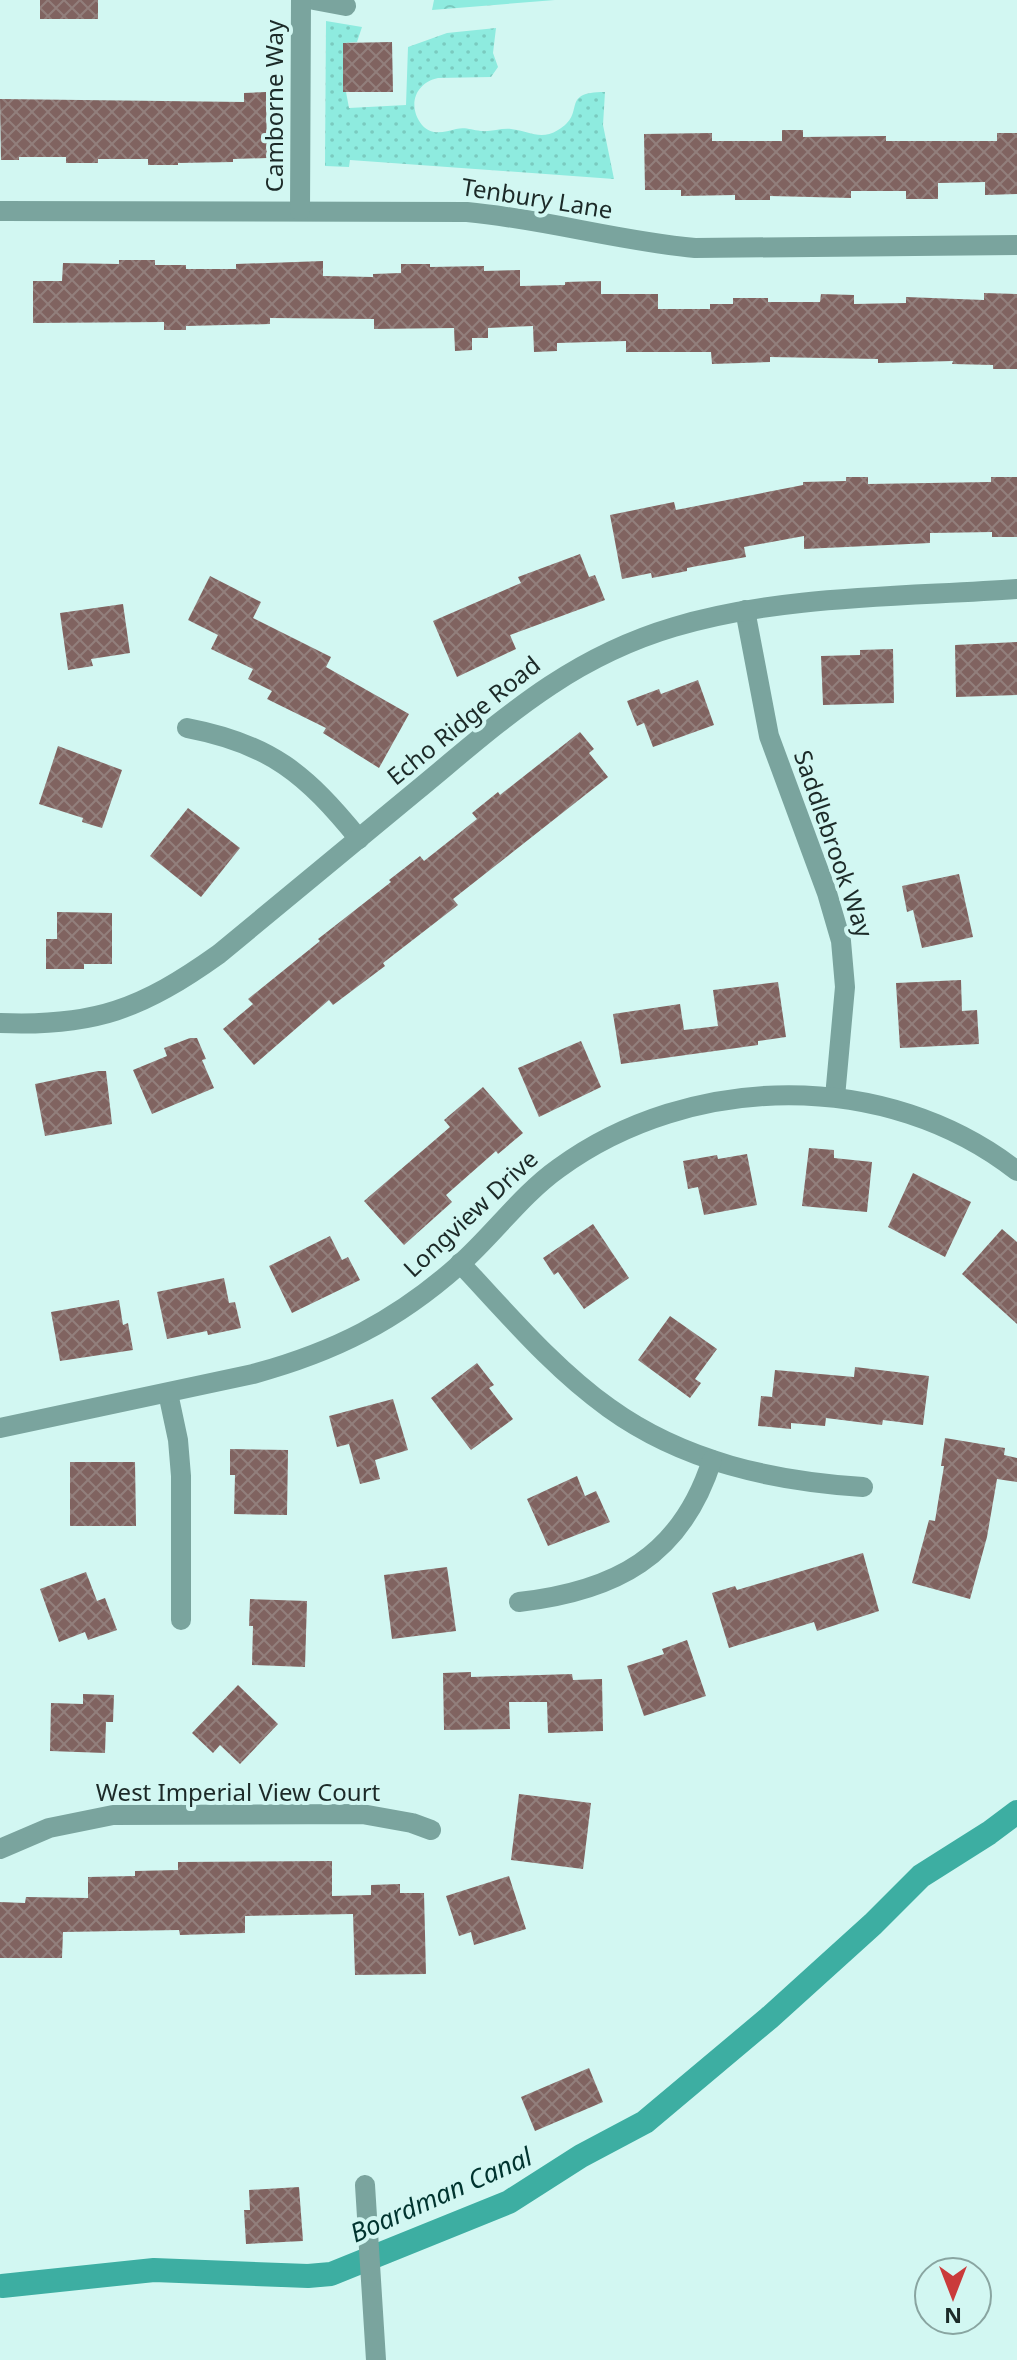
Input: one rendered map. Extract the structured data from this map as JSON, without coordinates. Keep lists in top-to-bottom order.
{
  "streets": {
    "street": [
      "Camborne Way",
      "Tenbury Lane",
      "Echo Ridge Road",
      "Saddlebrook Way",
      "Longview Drive",
      "West Imperial View Court"
    ]
  },
  "crossings": [
    ["Camborne Way", "Tenbury Lane"],
    ["Echo Ridge Road", "Saddlebrook Way"],
    ["Saddlebrook Way", "Longview Drive"]
  ],
  "water": ["Boardman Canal"],
  "north": "bottom"
}
